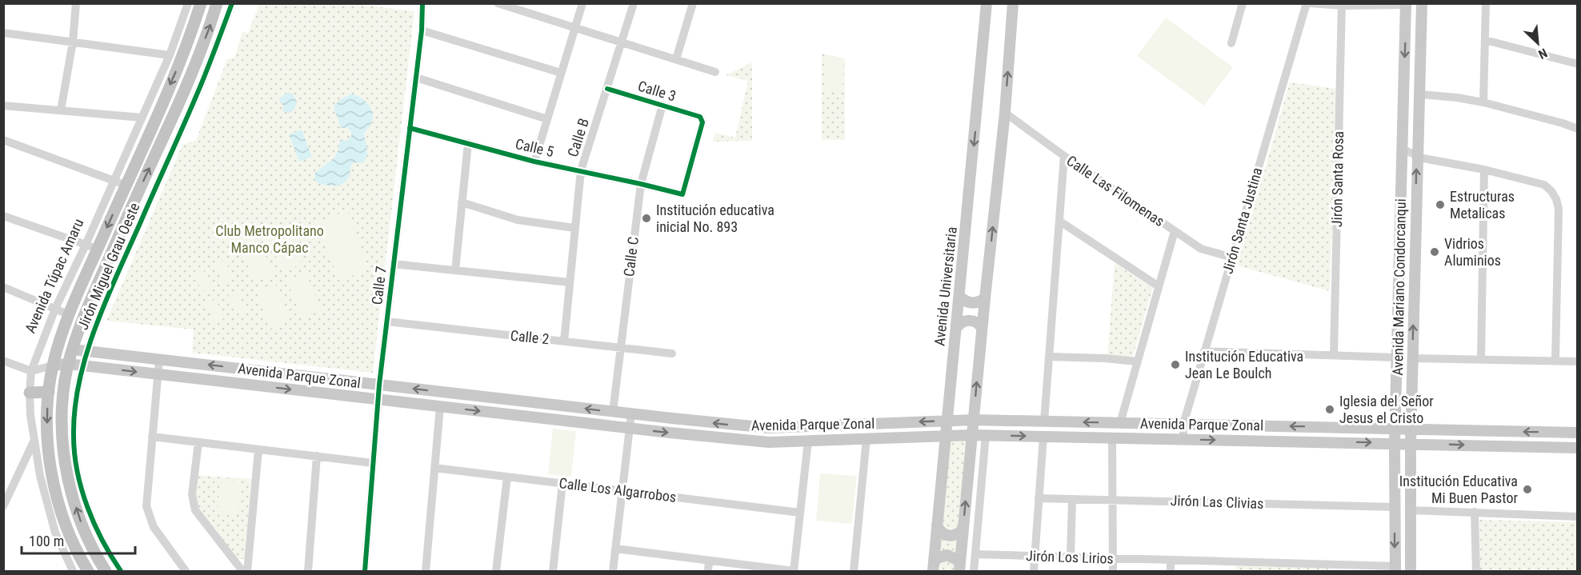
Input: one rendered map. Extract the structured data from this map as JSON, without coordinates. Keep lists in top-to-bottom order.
{
  "streets": {
    "highway": ["Avenida Túpac Amaru"],
    "main road": ["Avenida Universitaria", "Avenida Mariano Condorcanqui", "Avenida Parque Zonal"],
    "street": [
      "Calle 3",
      "Calle B",
      "Calle 5",
      "Jirón Santa Rosa",
      "Calle Las Filomenas",
      "Jirón Santa Justina",
      "Calle C",
      "Jirón Miguel Grau Oeste",
      "Calle 7",
      "Calle 2",
      "Calle Los Algarrobos",
      "Jirón Las Clivias",
      "Jirón Los Lirios"
    ]
  },
  "crossings": [
    ["Calle 3", "Calle B"],
    ["Calle 3", "Calle 5"],
    ["Calle 3", "Calle C"],
    ["Calle B", "Calle 5"],
    ["Calle B", "Calle 2"],
    ["Calle 5", "Calle C"],
    ["Calle 5", "Calle 7"],
    ["Calle Las Filomenas", "Jirón Santa Justina"],
    ["Jirón Santa Justina", "Avenida Parque Zonal"],
    ["Calle C", "Calle 2"],
    ["Calle C", "Avenida Parque Zonal"],
    ["Jirón Miguel Grau Oeste", "Avenida Parque Zonal"],
    ["Avenida Túpac Amaru", "Avenida Parque Zonal"],
    ["Calle 7", "Calle 2"],
    ["Calle 7", "Avenida Parque Zonal"],
    ["Avenida Universitaria", "Avenida Parque Zonal"],
    ["Avenida Mariano Condorcanqui", "Avenida Parque Zonal"],
    ["Avenida Mariano Condorcanqui", "Jirón Las Clivias"],
    ["Avenida Mariano Condorcanqui", "Jirón Los Lirios"]
  ],
  "parks": ["Club Metropolitano Manco Cápac"],
  "places": [
    "Estructuras Metalicas",
    "Institución educativa inicial No. 893",
    "Vidrios Aluminios",
    "Institución Educativa Jean Le Boulch",
    "Iglesia del Señor Jesus el Cristo",
    "Institución Educativa Mi Buen Pastor"
  ],
  "scale_bar": "100 m",
  "north": "bottom right"
}
